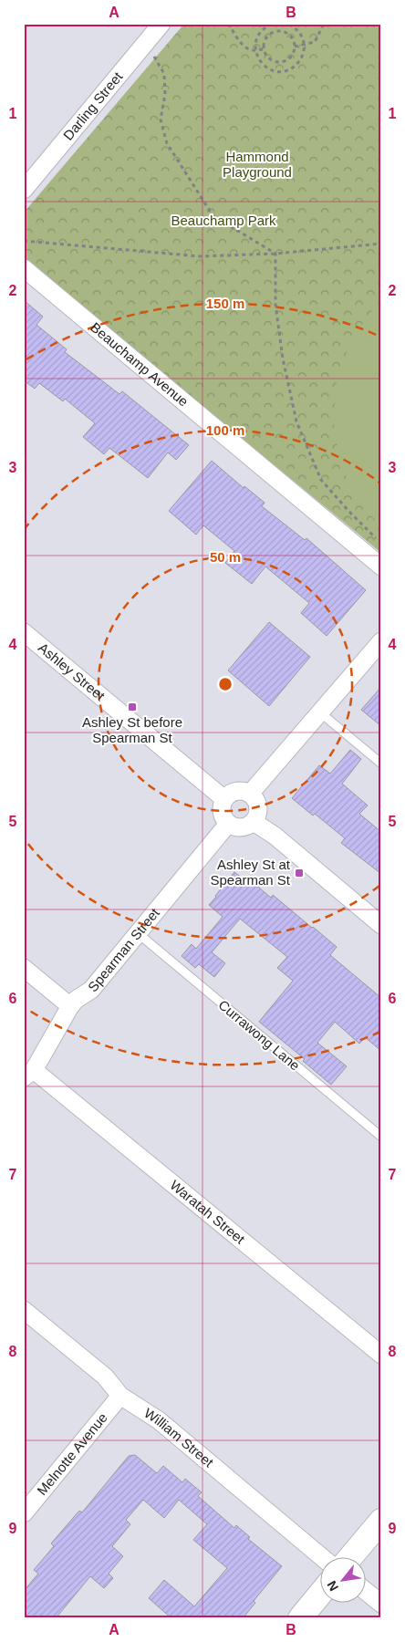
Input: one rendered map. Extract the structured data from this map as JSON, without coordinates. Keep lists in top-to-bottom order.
{
  "streets": {
    "street": [
      "Darling Street",
      "Beauchamp Avenue",
      "Ashley Street",
      "Spearman Street",
      "Waratah Street",
      "William Street",
      "Melnotte Avenue"
    ],
    "lane": ["Currawong Lane"]
  },
  "crossings": [
    ["Ashley Street", "Spearman Street"],
    ["Spearman Street", "Currawong Lane"],
    ["Spearman Street", "Waratah Street"],
    ["William Street", "Melnotte Avenue"]
  ],
  "parks": ["Hammond Playground", "Beauchamp Park"],
  "places": {
    "transit": ["Ashley St before Spearman St", "Ashley St at Spearman St"]
  },
  "north": "bottom left",
  "grid": {
    "columns": ["A", "B"],
    "rows": [
      "1",
      "2",
      "3",
      "4",
      "5",
      "6",
      "7",
      "8",
      "9"
    ]
  },
  "rings": ["150 m", "100 m", "50 m"]
}
